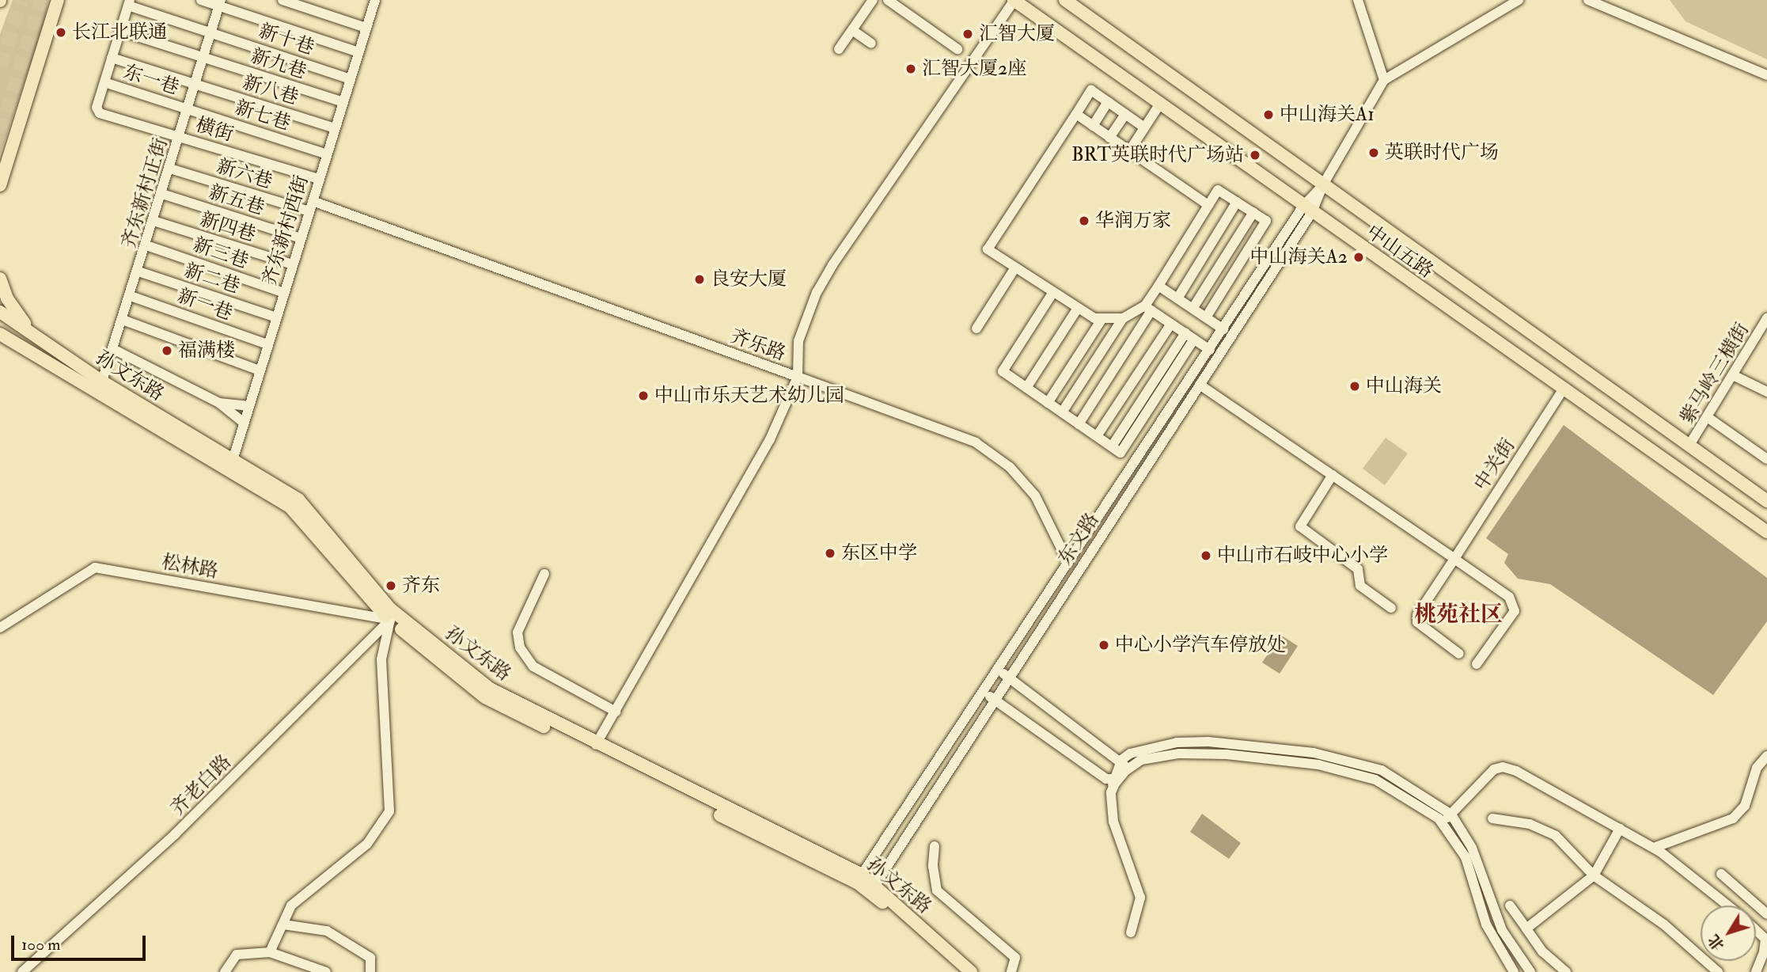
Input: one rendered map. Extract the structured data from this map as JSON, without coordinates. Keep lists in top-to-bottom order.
{
  "streets": {
    "main road": ["中山五路", "孙文东路"],
    "street": [
      "新十巷",
      "新九巷",
      "东一巷",
      "新八巷",
      "新七巷",
      "横街",
      "新六巷",
      "齐东新村正街",
      "新五巷",
      "新四巷",
      "齐东新村西街",
      "新三巷",
      "新二巷",
      "新一巷",
      "齐乐路",
      "紫马岭三横街",
      "中关街",
      "东文路",
      "松林路",
      "齐老白路"
    ]
  },
  "crossings": [
    ["新十巷", "齐东新村正街"],
    ["新十巷", "齐东新村西街"],
    ["新九巷", "齐东新村正街"],
    ["新九巷", "齐东新村西街"],
    ["东一巷", "新七巷"],
    ["东一巷", "横街"],
    ["东一巷", "齐东新村正街"],
    ["新八巷", "齐东新村正街"],
    ["新八巷", "齐东新村西街"],
    ["新七巷", "齐东新村正街"],
    ["新七巷", "齐东新村西街"],
    ["横街", "齐东新村正街"],
    ["横街", "齐东新村西街"],
    ["新六巷", "齐东新村正街"],
    ["新六巷", "齐东新村西街"],
    ["齐东新村正街", "新五巷"],
    ["齐东新村正街", "新四巷"],
    ["齐东新村正街", "新三巷"],
    ["齐东新村正街", "新二巷"],
    ["齐东新村正街", "新一巷"],
    ["齐东新村正街", "孙文东路"],
    ["新五巷", "齐东新村西街"],
    ["新四巷", "齐东新村西街"],
    ["齐东新村西街", "新三巷"],
    ["齐东新村西街", "新二巷"],
    ["齐东新村西街", "新一巷"],
    ["齐东新村西街", "齐乐路"],
    ["齐东新村西街", "孙文东路"],
    ["中山五路", "紫马岭三横街"],
    ["中山五路", "中关街"],
    ["中山五路", "东文路"],
    ["齐乐路", "孙文东路"],
    ["孙文东路", "东文路"],
    ["孙文东路", "松林路"],
    ["孙文东路", "齐老白路"],
    ["松林路", "齐老白路"]
  ],
  "districts": ["桃苑社区"],
  "places": [
    "长江北联通",
    "汇智大厦",
    "汇智大厦2座",
    "中山海关A1",
    "英联时代广场",
    "BRT英联时代广场站",
    "华润万家",
    "中山海关A2",
    "良安大厦",
    "福满楼",
    "中山海关",
    "中山市乐天艺术幼儿园",
    "东区中学",
    "中山市石岐中心小学",
    "齐东",
    "中心小学汽车停放处"
  ],
  "scale_bar": "100 m",
  "north": "bottom left"
}
